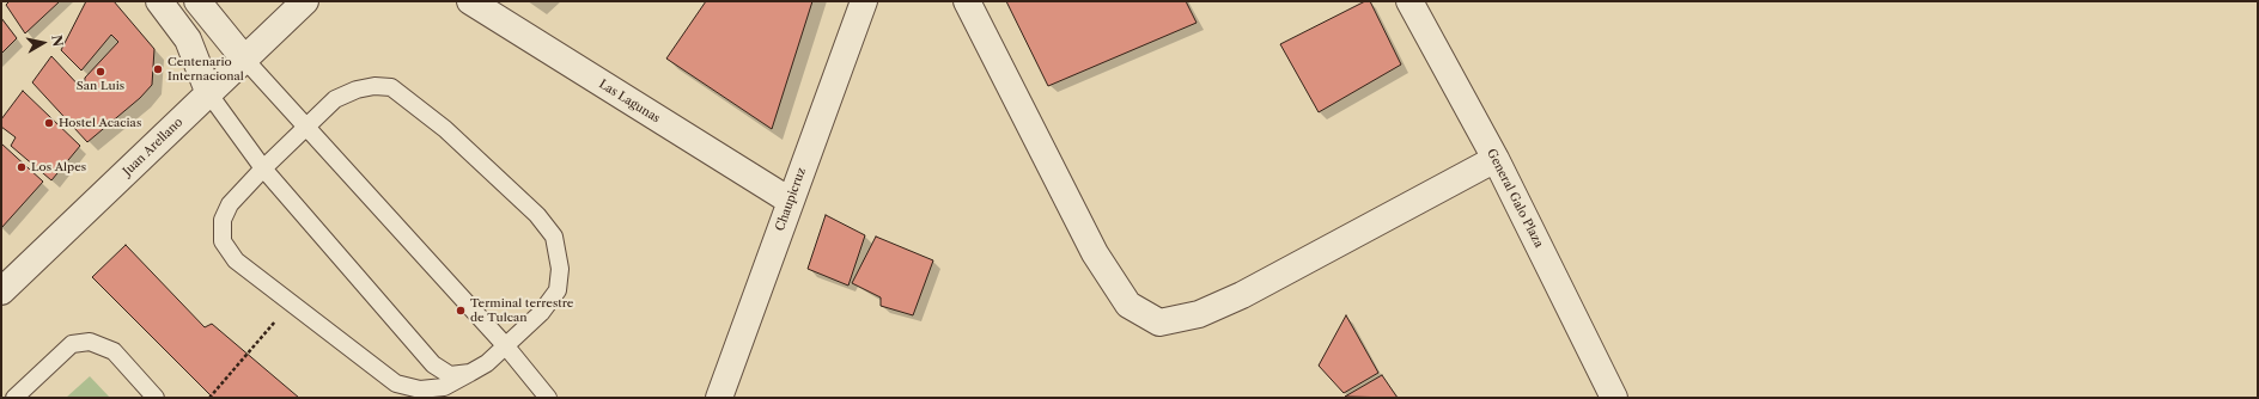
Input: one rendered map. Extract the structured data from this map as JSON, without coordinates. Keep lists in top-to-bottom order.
{
  "streets": {
    "street": [
      "Las Lagunas",
      "Juan Arellano",
      "General Galo Plaza",
      "Chaupicruz"
    ]
  },
  "crossings": [
    ["Las Lagunas", "Chaupicruz"]
  ],
  "places": [
    "Centenario Internacional",
    "San Luis",
    "Hostel Acacias",
    "Los Alpes",
    "Terminal terrestre de Tulcan"
  ],
  "north": "right"
}
